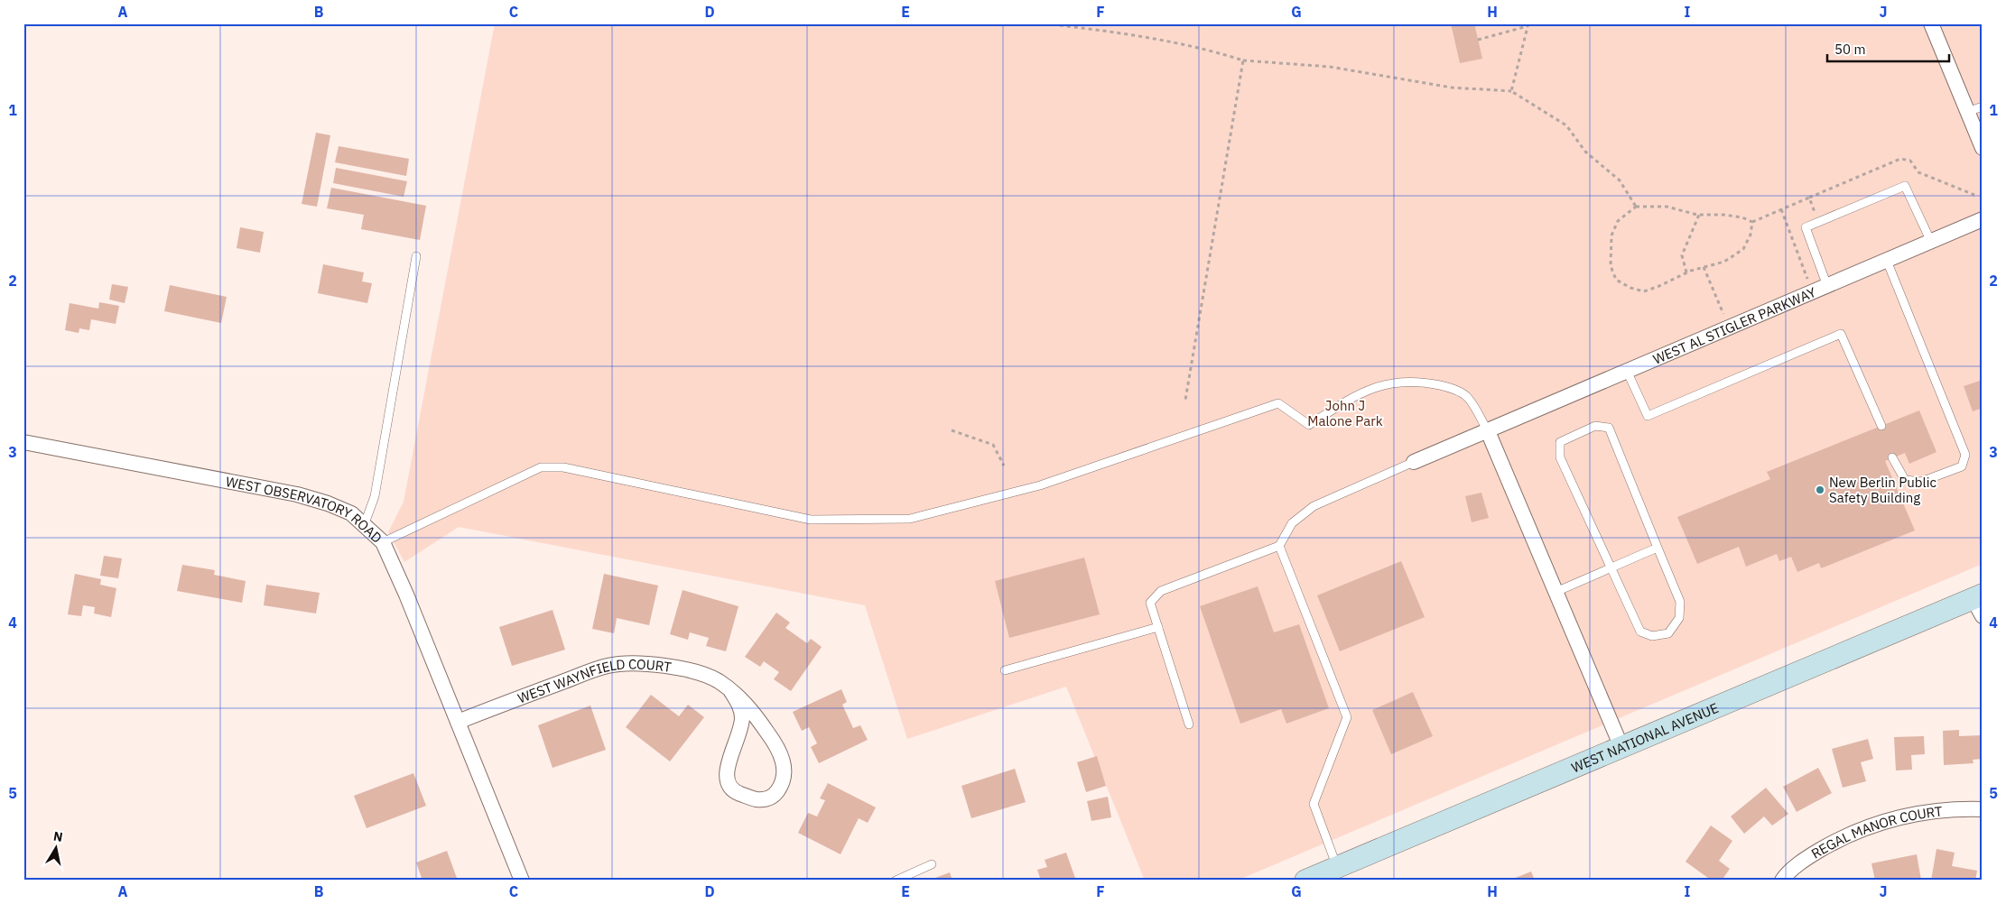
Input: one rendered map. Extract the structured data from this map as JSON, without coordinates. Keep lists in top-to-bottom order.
{
  "streets": {
    "main road": ["WEST NATIONAL AVENUE"],
    "street": [
      "WEST AL STIGLER PARKWAY",
      "WEST OBSERVATORY ROAD",
      "WEST WAYNFIELD COURT",
      "REGAL MANOR COURT"
    ]
  },
  "crossings": [
    ["WEST OBSERVATORY ROAD", "WEST WAYNFIELD COURT"]
  ],
  "parks": ["John J Malone Park"],
  "places": ["New Berlin Public Safety Building"],
  "scale_bar": "50 m",
  "north": "top",
  "grid": {
    "columns": [
      "A",
      "B",
      "C",
      "D",
      "E",
      "F",
      "G",
      "H",
      "I",
      "J"
    ],
    "rows": [
      "1",
      "2",
      "3",
      "4",
      "5"
    ]
  }
}
